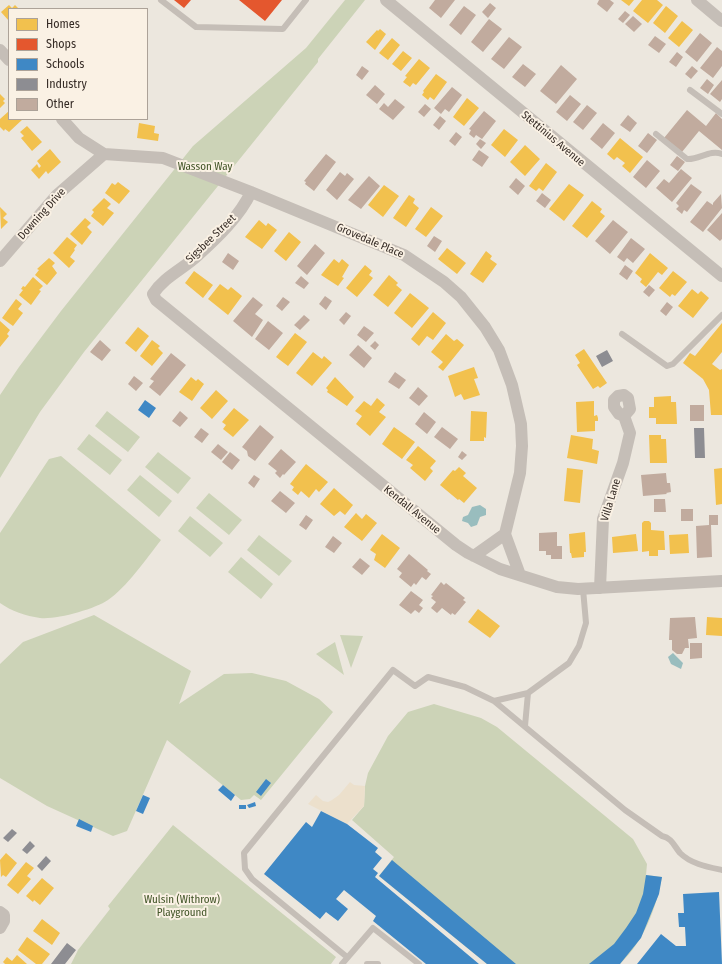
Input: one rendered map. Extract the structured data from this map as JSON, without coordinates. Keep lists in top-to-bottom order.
{
  "streets": {
    "street": [
      "Stettinius Avenue",
      "Downing Drive",
      "Sigsbee Street",
      "Grovedale Place",
      "Villa Lane",
      "Kendall Avenue"
    ]
  },
  "crossings": [
    ["Downing Drive", "Grovedale Place"],
    ["Sigsbee Street", "Grovedale Place"],
    ["Sigsbee Street", "Kendall Avenue"],
    ["Villa Lane", "Kendall Avenue"]
  ],
  "parks": ["Wasson Way", "Wulsin (Withrow) Playground"],
  "legend": [
    "Homes",
    "Shops",
    "Schools",
    "Industry",
    "Other"
  ]
}
